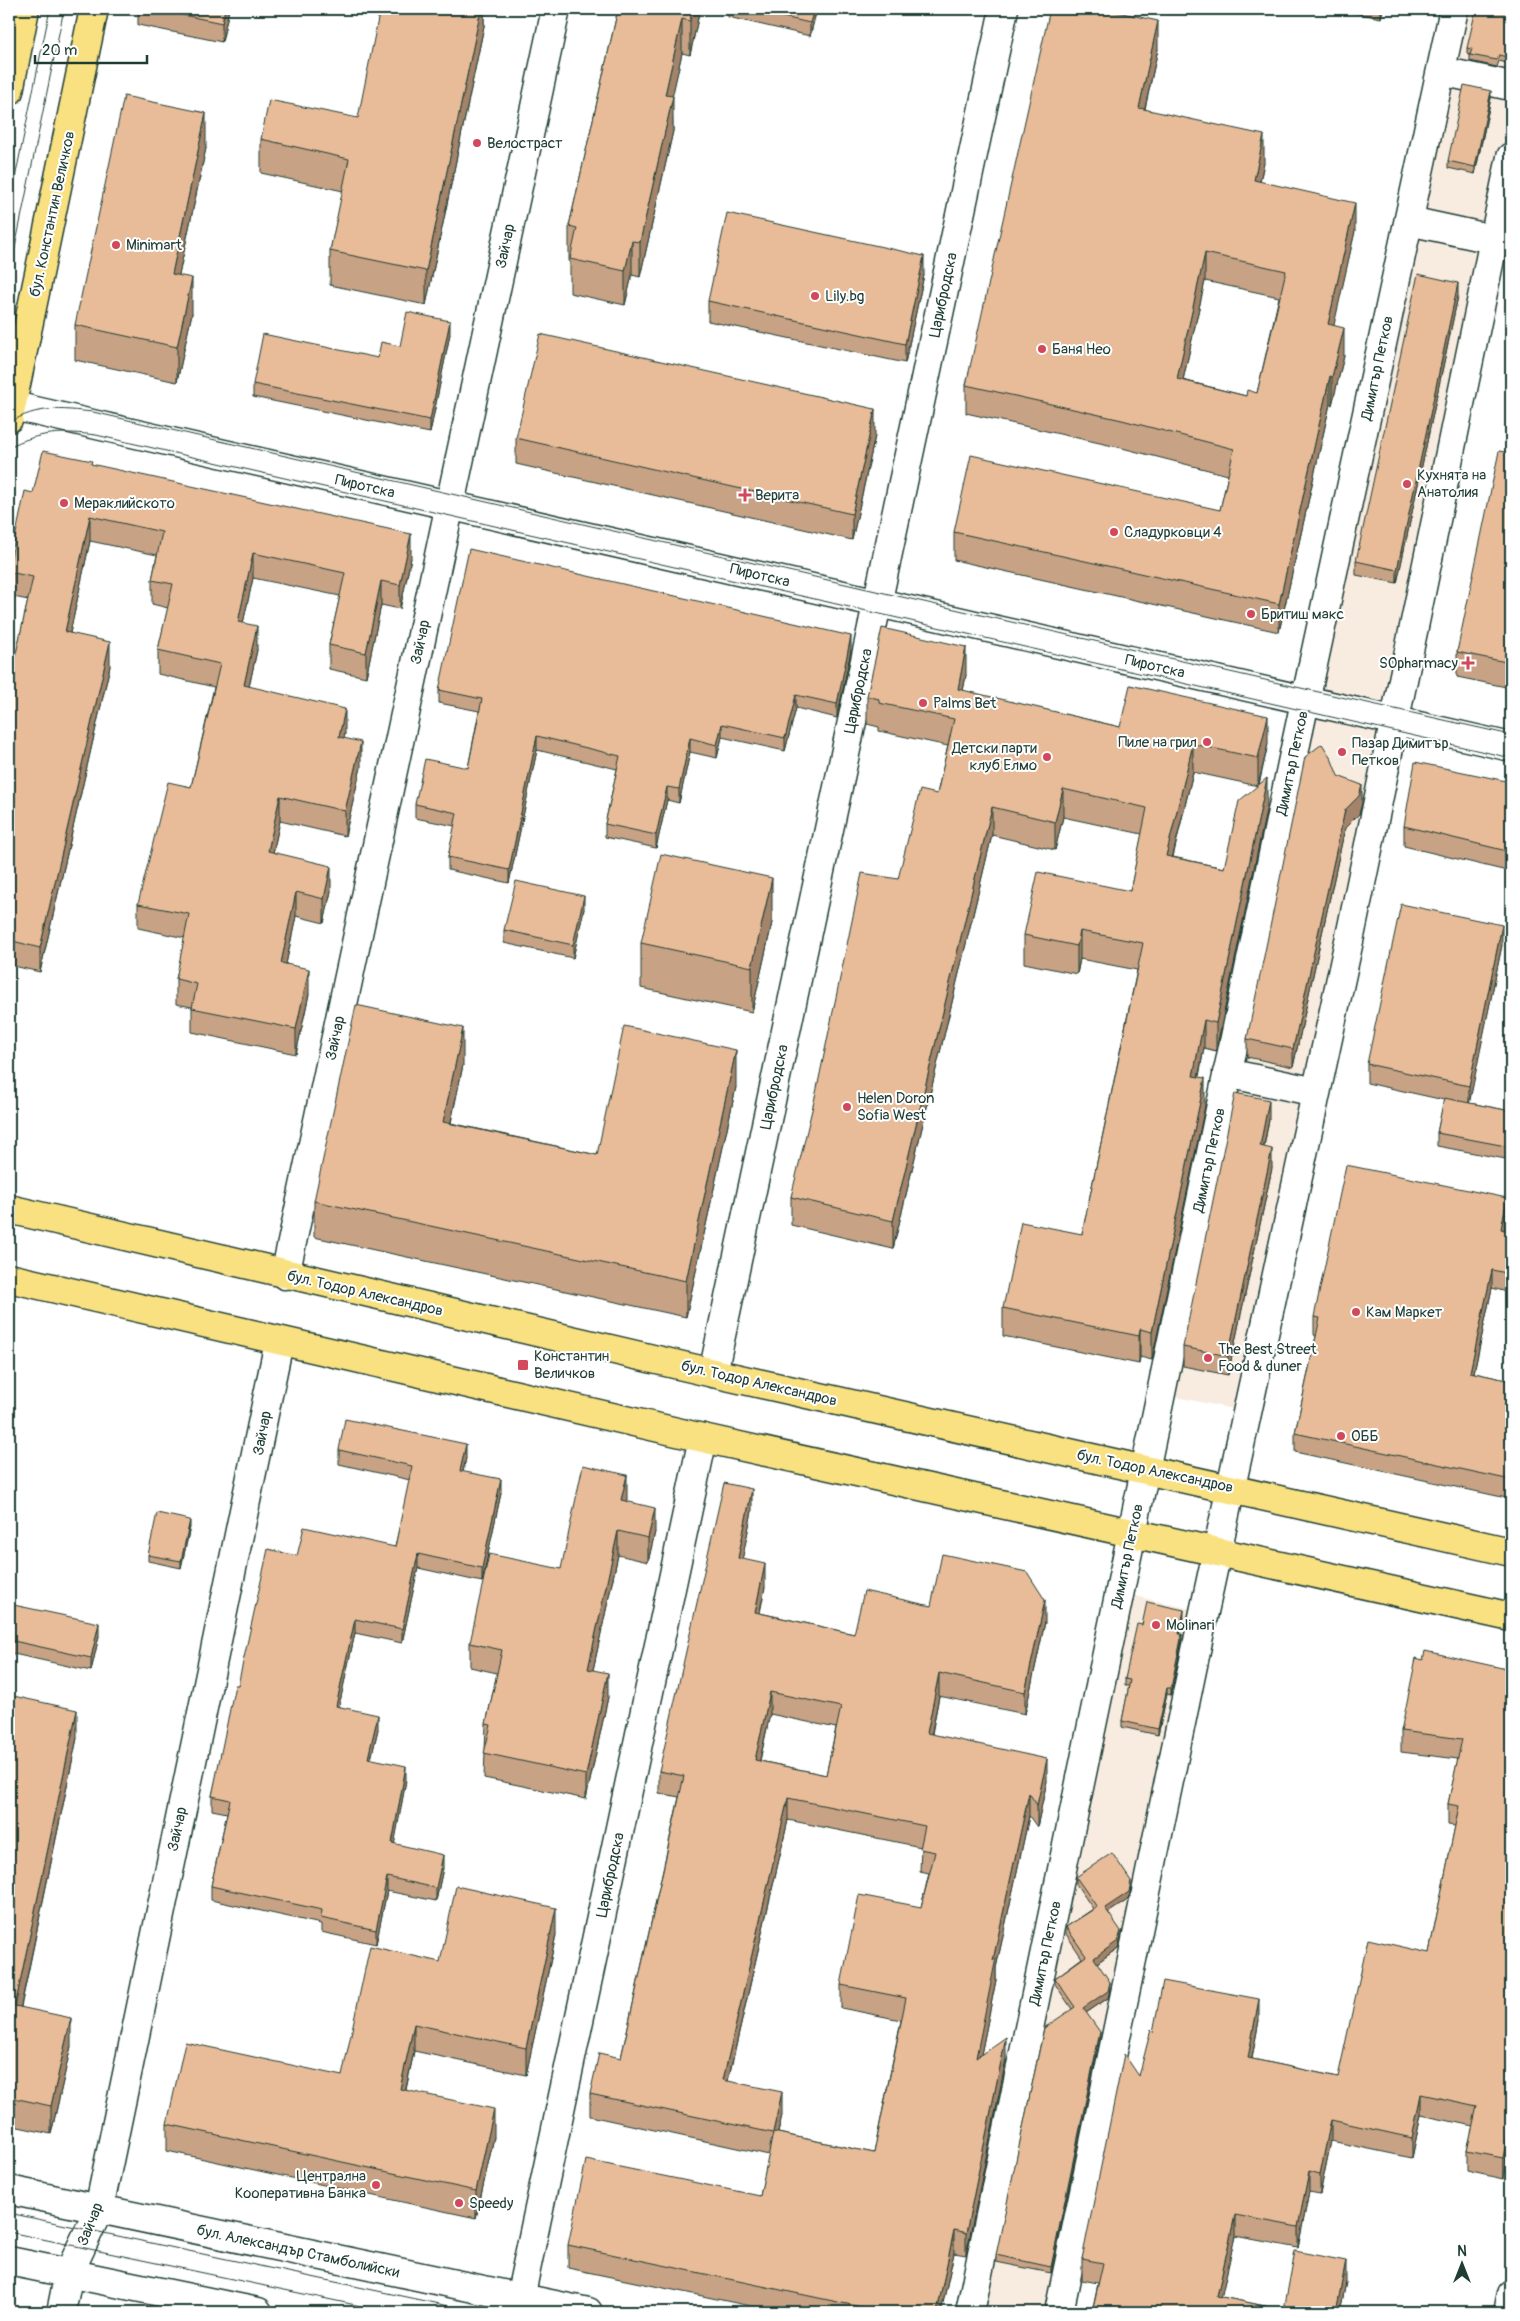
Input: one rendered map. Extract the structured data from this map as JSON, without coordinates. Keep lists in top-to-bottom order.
{
  "streets": {
    "main road": ["бул. Константин Величков", "бул. Тодор Александров"],
    "street": [
      "Зайчар",
      "Царибродска",
      "Димитър Петков",
      "Пиротска",
      "бул. Александър Стамболийски"
    ]
  },
  "crossings": [
    ["бул. Константин Величков", "Пиротска"],
    ["Зайчар", "Пиротска"],
    ["Зайчар", "бул. Тодор Александров"],
    ["Зайчар", "бул. Александър Стамболийски"],
    ["Царибродска", "Пиротска"],
    ["Царибродска", "бул. Тодор Александров"],
    ["Царибродска", "бул. Александър Стамболийски"],
    ["Димитър Петков", "Пиротска"],
    ["Димитър Петков", "бул. Тодор Александров"]
  ],
  "places": {
    "other": [
      "Велостраст",
      "Minimart",
      "Lily.bg",
      "Баня Нео",
      "Кухнята на Анатолия",
      "Мераклийското",
      "Сладурковци 4",
      "Бритиш макс",
      "Palms Bet",
      "Пиле на грил",
      "Пазар Димитър Петков",
      "Детски парти клуб Елмо",
      "Helen Doron Sofia West",
      "Кам Маркет",
      "The Best Street Food & duner",
      "ОББ",
      "Molinari",
      "Централна Кооперативна Банка",
      "Speedy"
    ],
    "health": ["Верита", "SOpharmacy"],
    "transit": ["Константин Величков"]
  },
  "scale_bar": "20 m",
  "north": "top"
}
